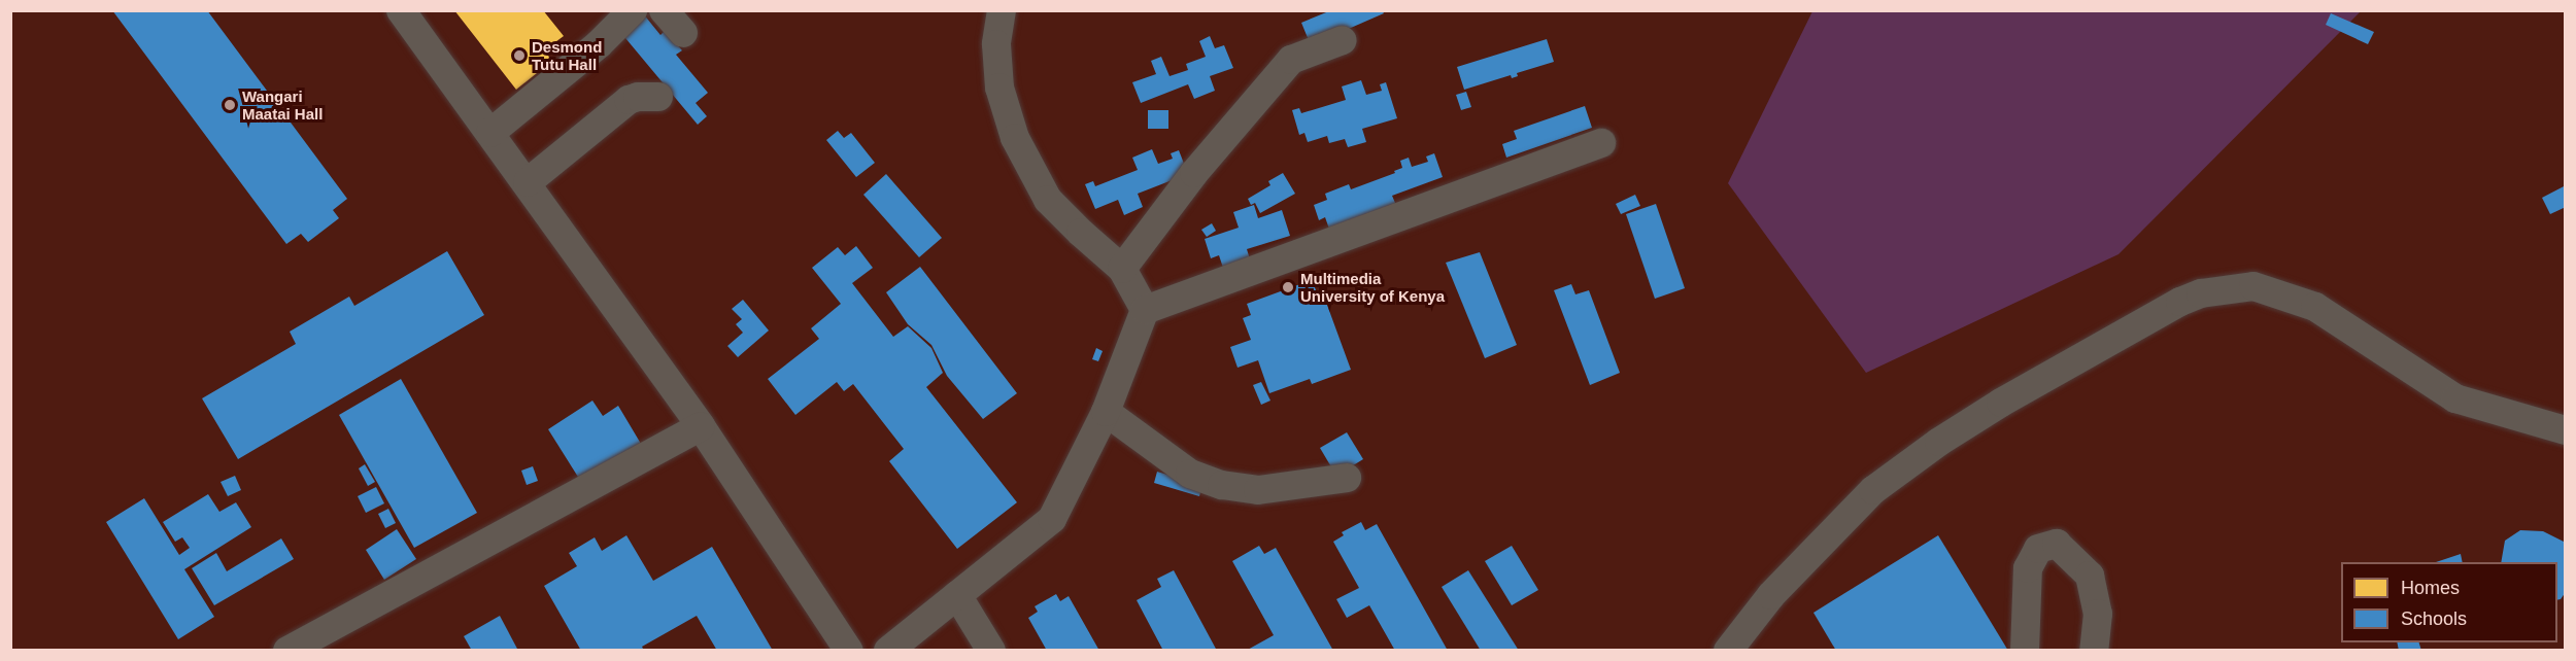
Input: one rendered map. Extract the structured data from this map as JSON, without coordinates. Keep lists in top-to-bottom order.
{
  "places": ["Desmond Tutu Hall", "Wangari Maatai Hall", "Multimedia University of Kenya"],
  "legend": ["Homes", "Schools"]
}
